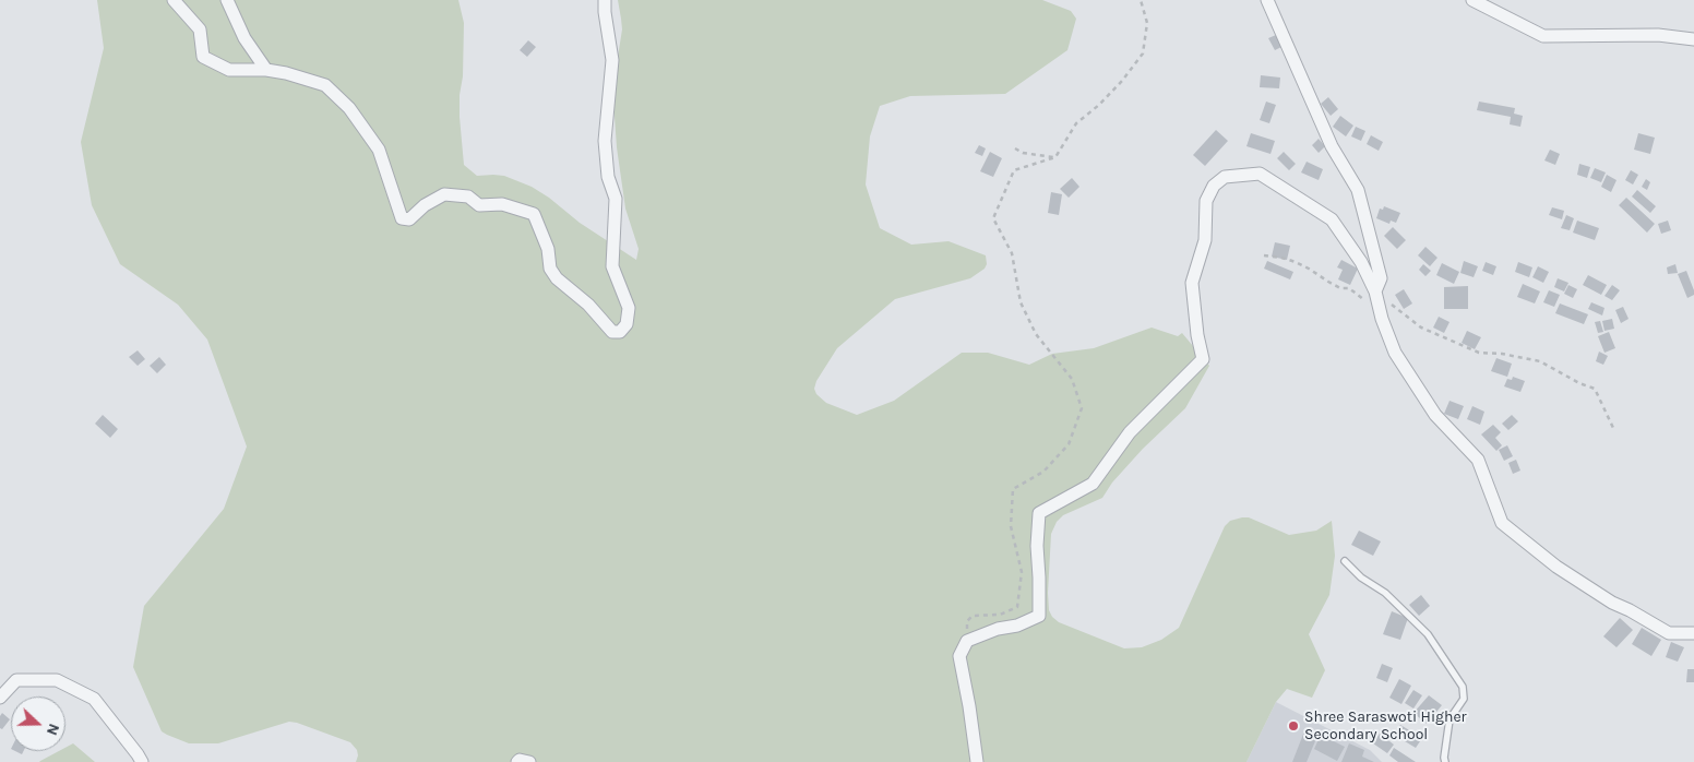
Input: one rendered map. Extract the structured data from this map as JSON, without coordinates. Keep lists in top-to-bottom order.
{
  "places": ["Shree Saraswoti Higher Secondary School"],
  "north": "right"
}
